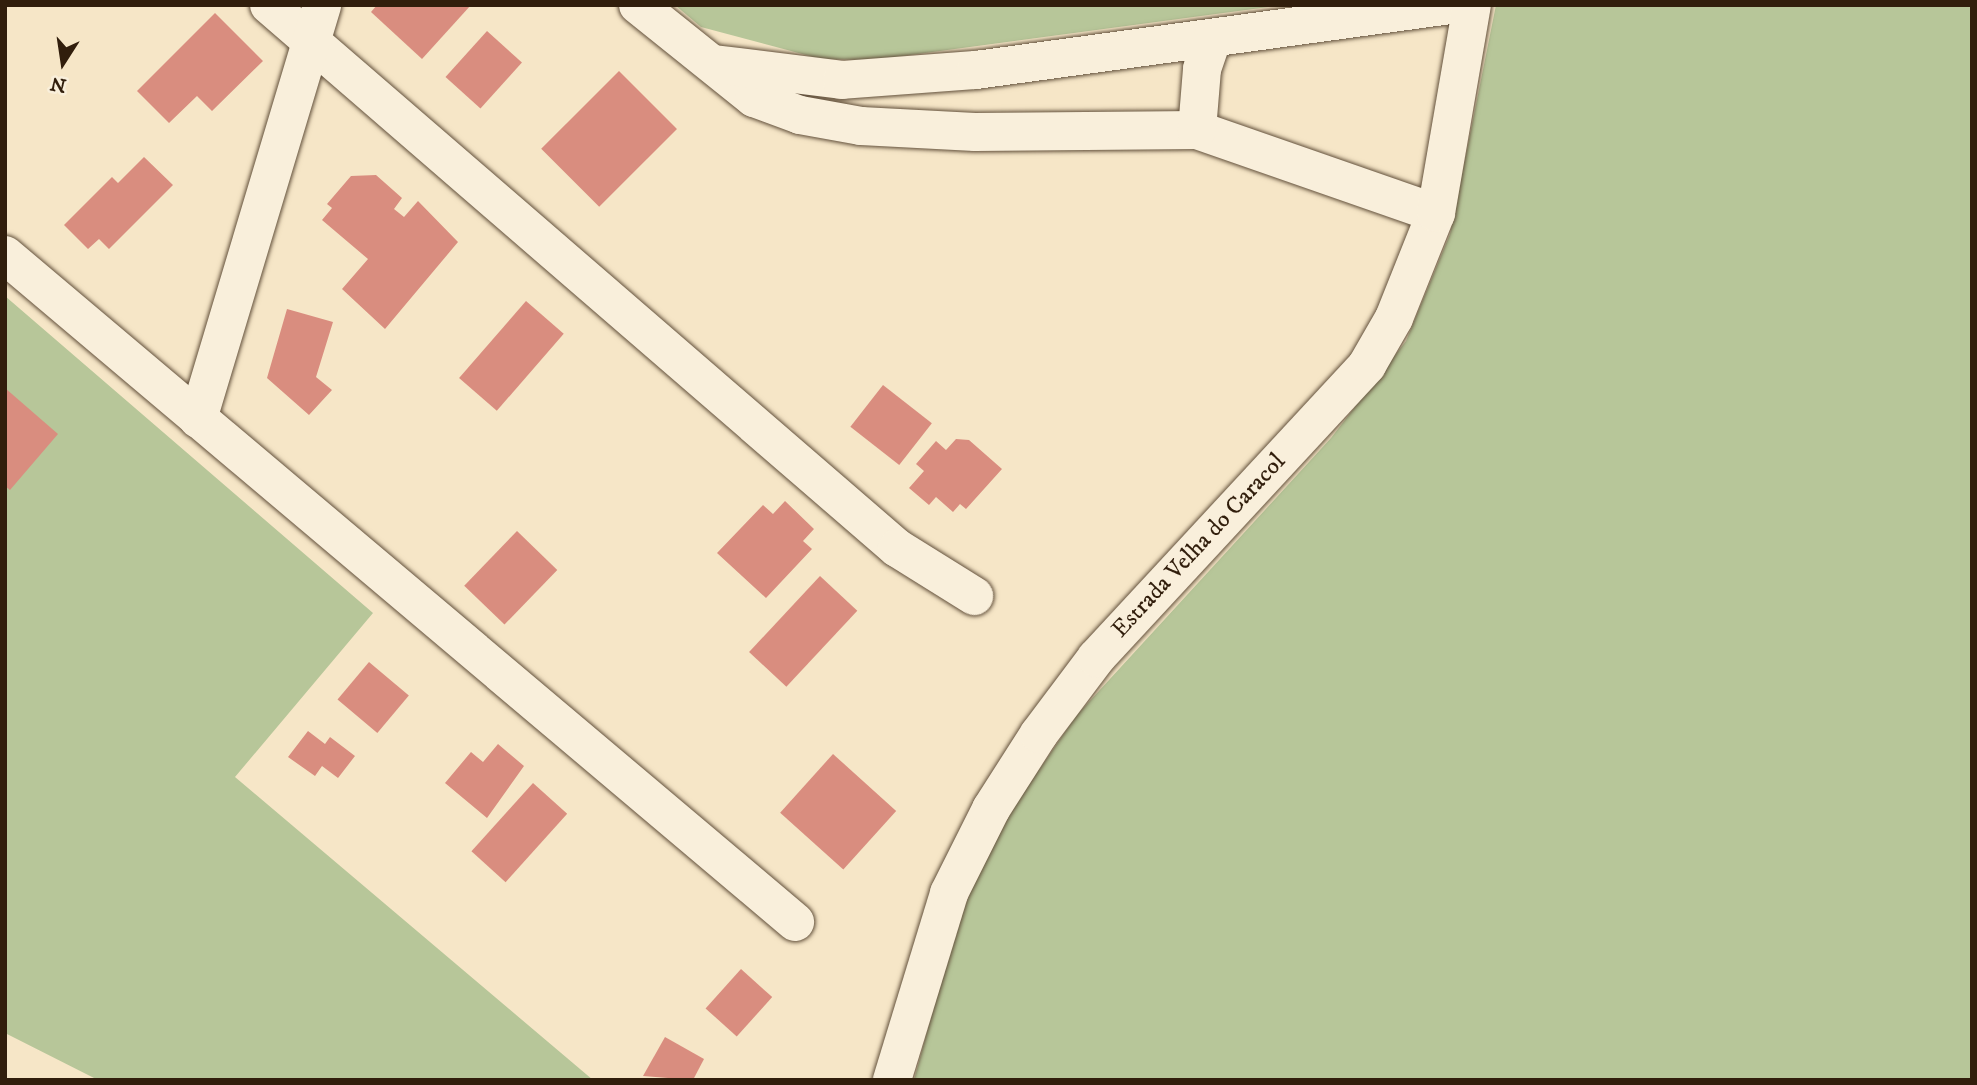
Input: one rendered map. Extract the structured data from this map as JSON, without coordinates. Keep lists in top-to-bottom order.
{
  "streets": {
    "street": ["Estrada Velha do Caracol"]
  },
  "north": "bottom"
}
